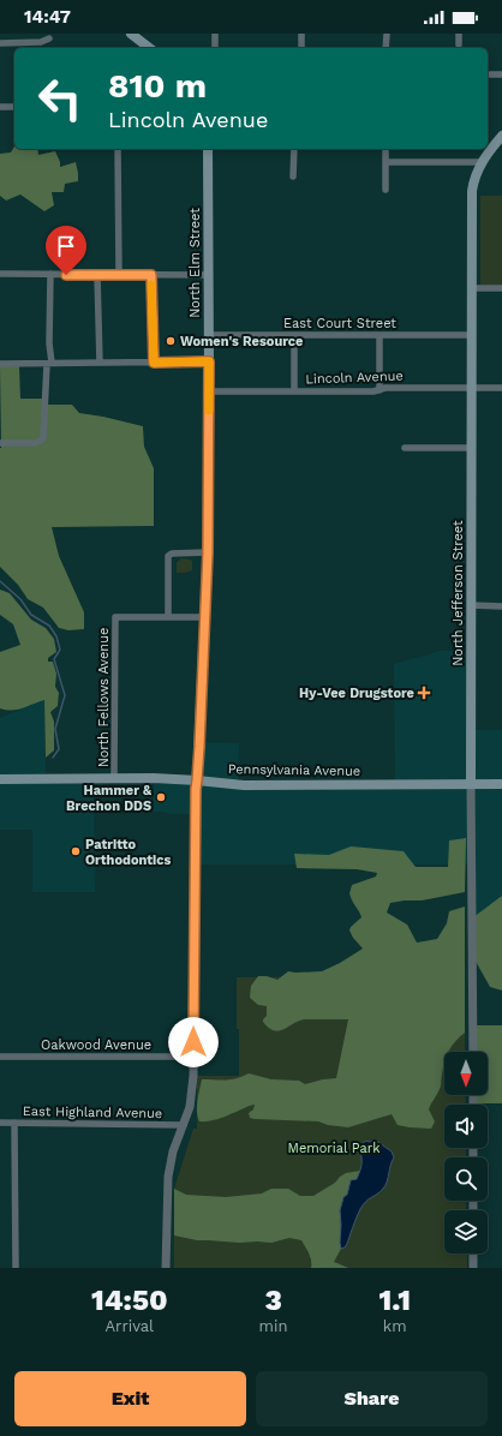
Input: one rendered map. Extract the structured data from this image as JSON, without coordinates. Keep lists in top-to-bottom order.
{
  "streets": {
    "main road": ["North Elm Street", "North Jefferson Street", "Pennsylvania Avenue"],
    "street": [
      "East Court Street",
      "Lincoln Avenue",
      "North Fellows Avenue",
      "Oakwood Avenue",
      "East Highland Avenue"
    ]
  },
  "crossings": [
    ["North Elm Street", "East Court Street"],
    ["North Elm Street", "Lincoln Avenue"],
    ["North Elm Street", "Pennsylvania Avenue"],
    ["North Elm Street", "Oakwood Avenue"],
    ["North Elm Street", "East Highland Avenue"],
    ["East Court Street", "North Jefferson Street"],
    ["Lincoln Avenue", "North Jefferson Street"],
    ["North Jefferson Street", "Pennsylvania Avenue"],
    ["North Fellows Avenue", "Pennsylvania Avenue"]
  ],
  "parks": ["Memorial Park"],
  "places": {
    "other": ["Women's Resource", "Hammer & Brechon DDS", "Patritto Orthodontics"],
    "health": ["Hy-Vee Drugstore"]
  },
  "north": "bottom",
  "page": {
    "status": "14:47",
    "turn": ["810 m", "Lincoln Avenue"],
    "eta": [
      "14:50",
      "Arrival",
      "3",
      "min",
      "1.1",
      "km"
    ],
    "buttons": ["Exit", "Share"]
  }
}
